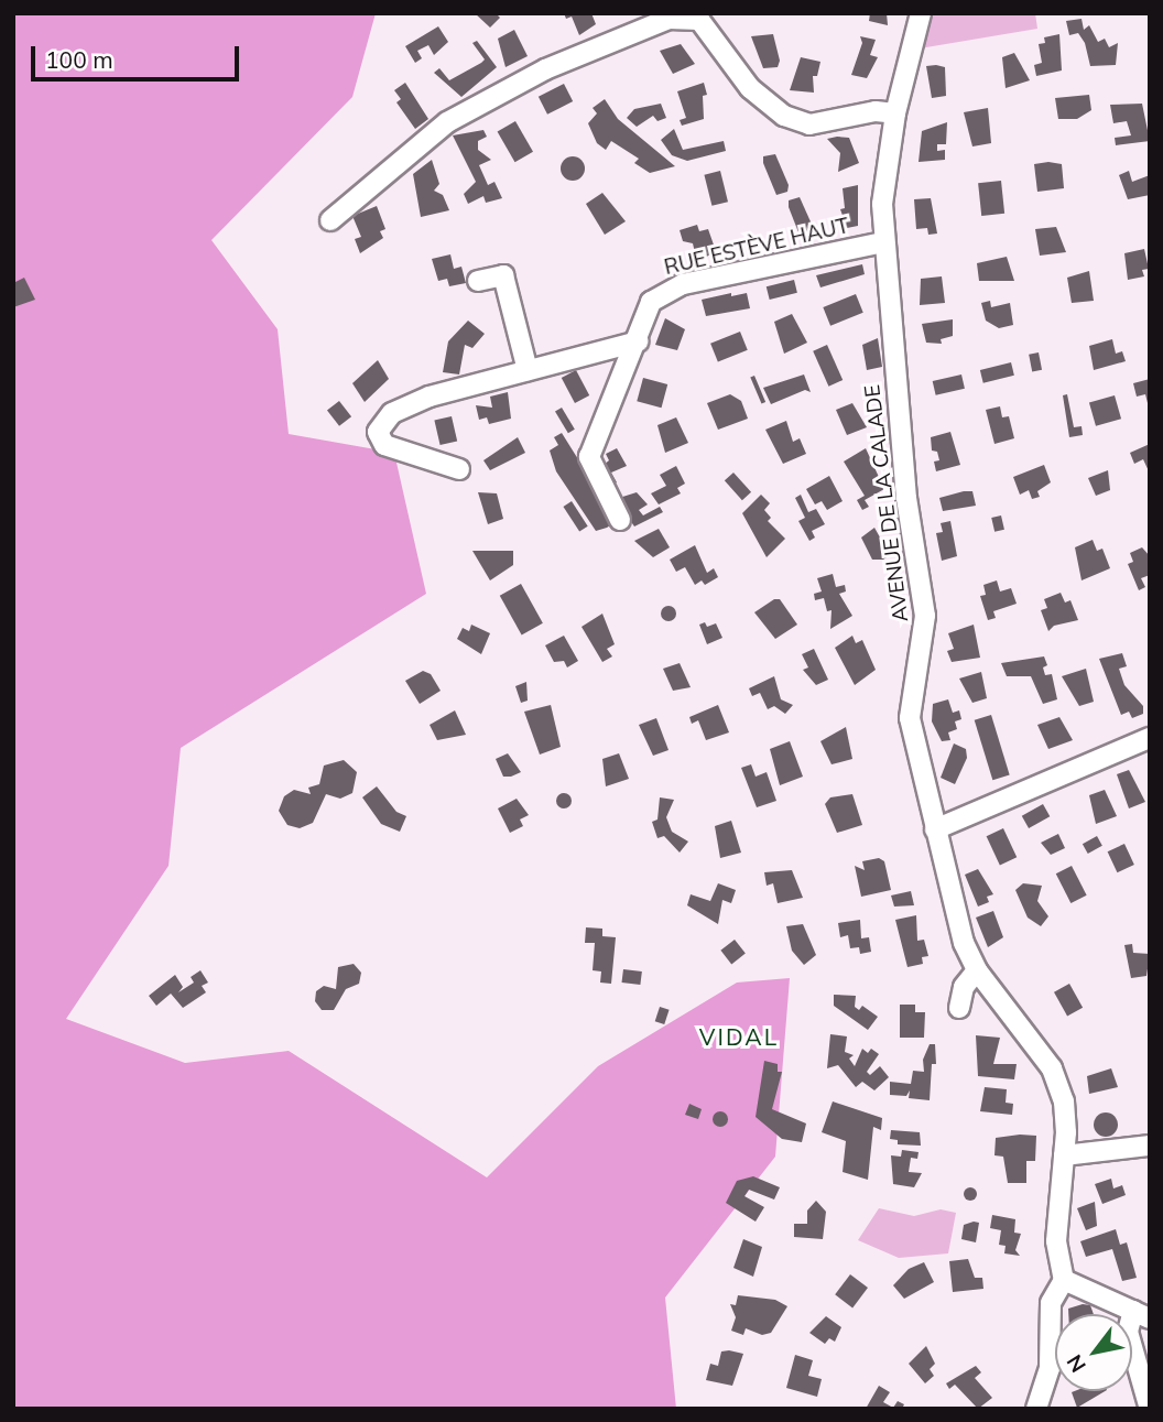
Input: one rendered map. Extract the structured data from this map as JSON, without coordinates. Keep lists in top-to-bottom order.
{
  "streets": {
    "street": ["RUE ESTÈVE HAUT", "AVENUE DE LA CALADE"]
  },
  "crossings": [
    ["RUE ESTÈVE HAUT", "AVENUE DE LA CALADE"]
  ],
  "districts": ["VIDAL"],
  "scale_bar": "100 m",
  "north": "bottom left"
}
